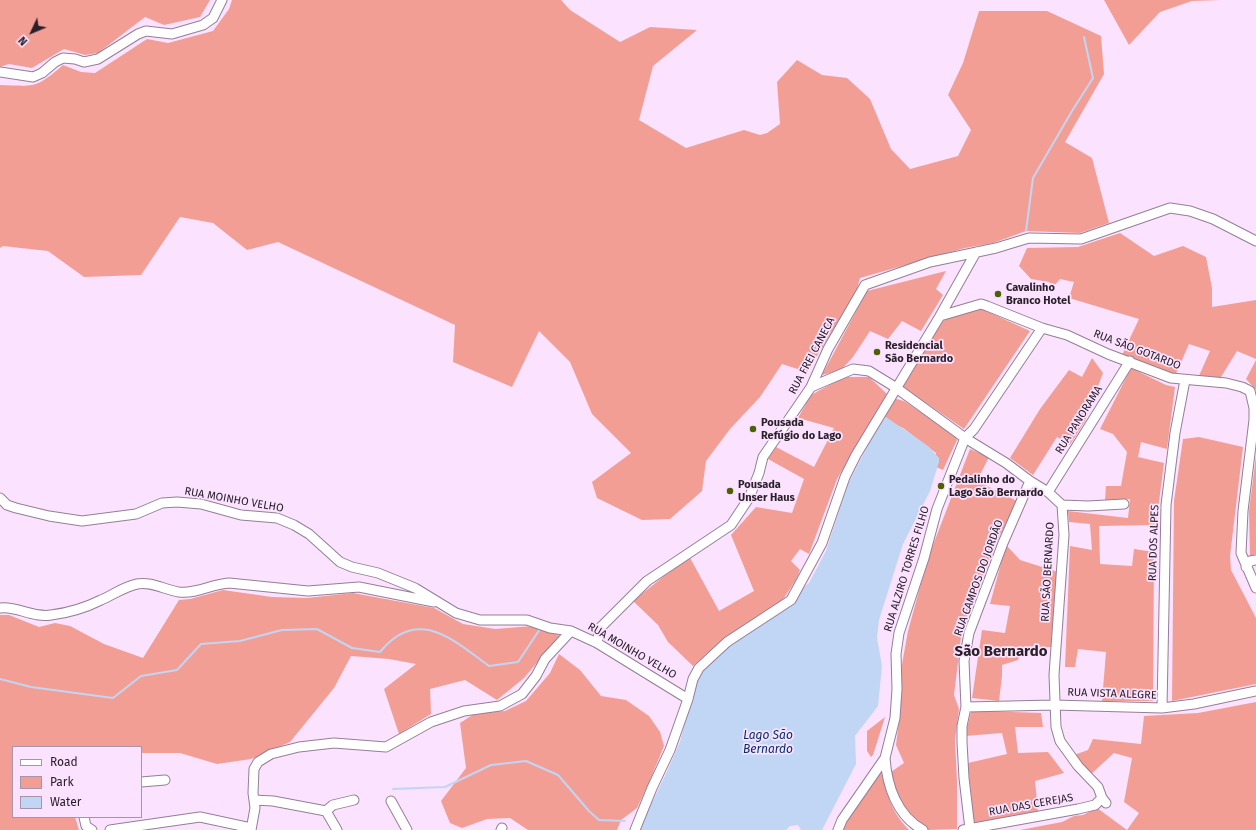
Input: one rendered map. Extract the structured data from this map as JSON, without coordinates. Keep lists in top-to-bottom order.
{
  "streets": {
    "street": [
      "RUA SÃO GOTARDO",
      "RUA FREI CANECA",
      "RUA PANORAMA",
      "RUA MOINHO VELHO",
      "RUA DOS ALPES",
      "RUA ALZIRO TORRES FILHO",
      "RUA SÃO BERNARDO",
      "RUA CAMPOS DO JORDÃO",
      "RUA VISTA ALEGRE",
      "RUA DAS CEREJAS"
    ]
  },
  "crossings": [
    ["RUA SÃO GOTARDO", "RUA PANORAMA"],
    ["RUA SÃO GOTARDO", "RUA DOS ALPES"],
    ["RUA SÃO GOTARDO", "RUA ALZIRO TORRES FILHO"],
    ["RUA FREI CANECA", "RUA MOINHO VELHO"],
    ["RUA DOS ALPES", "RUA VISTA ALEGRE"],
    ["RUA SÃO BERNARDO", "RUA VISTA ALEGRE"],
    ["RUA SÃO BERNARDO", "RUA DAS CEREJAS"],
    ["RUA CAMPOS DO JORDÃO", "RUA VISTA ALEGRE"],
    ["RUA CAMPOS DO JORDÃO", "RUA DAS CEREJAS"]
  ],
  "districts": ["São Bernardo"],
  "water": ["Lago São Bernardo"],
  "places": [
    "Cavalinho Branco Hotel",
    "Residencial São Bernardo",
    "Pousada Refúgio do Lago",
    "Pedalinho do Lago São Bernardo",
    "Pousada Unser Haus"
  ],
  "legend": ["Road", "Park", "Water"],
  "north": "bottom left"
}
